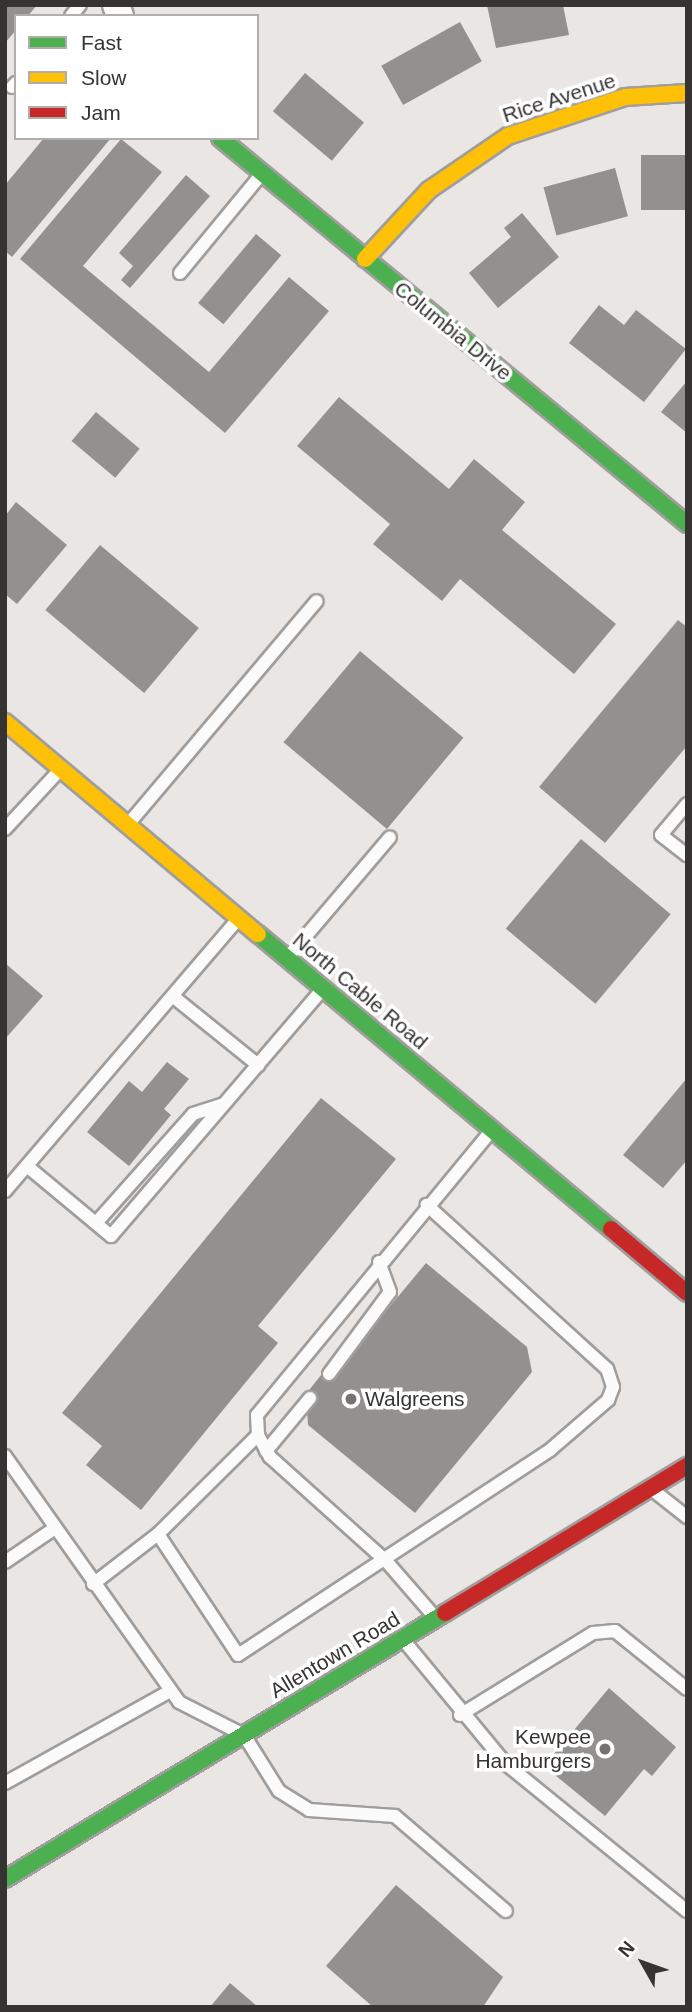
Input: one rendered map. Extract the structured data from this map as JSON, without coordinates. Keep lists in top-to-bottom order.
{
  "streets": {
    "street": [
      "Rice Avenue",
      "Columbia Drive",
      "North Cable Road",
      "Allentown Road"
    ]
  },
  "crossings": [
    ["Rice Avenue", "Columbia Drive"]
  ],
  "places": ["Walgreens", "Kewpee Hamburgers"],
  "legend": ["Fast", "Slow", "Jam"],
  "north": "top left"
}
